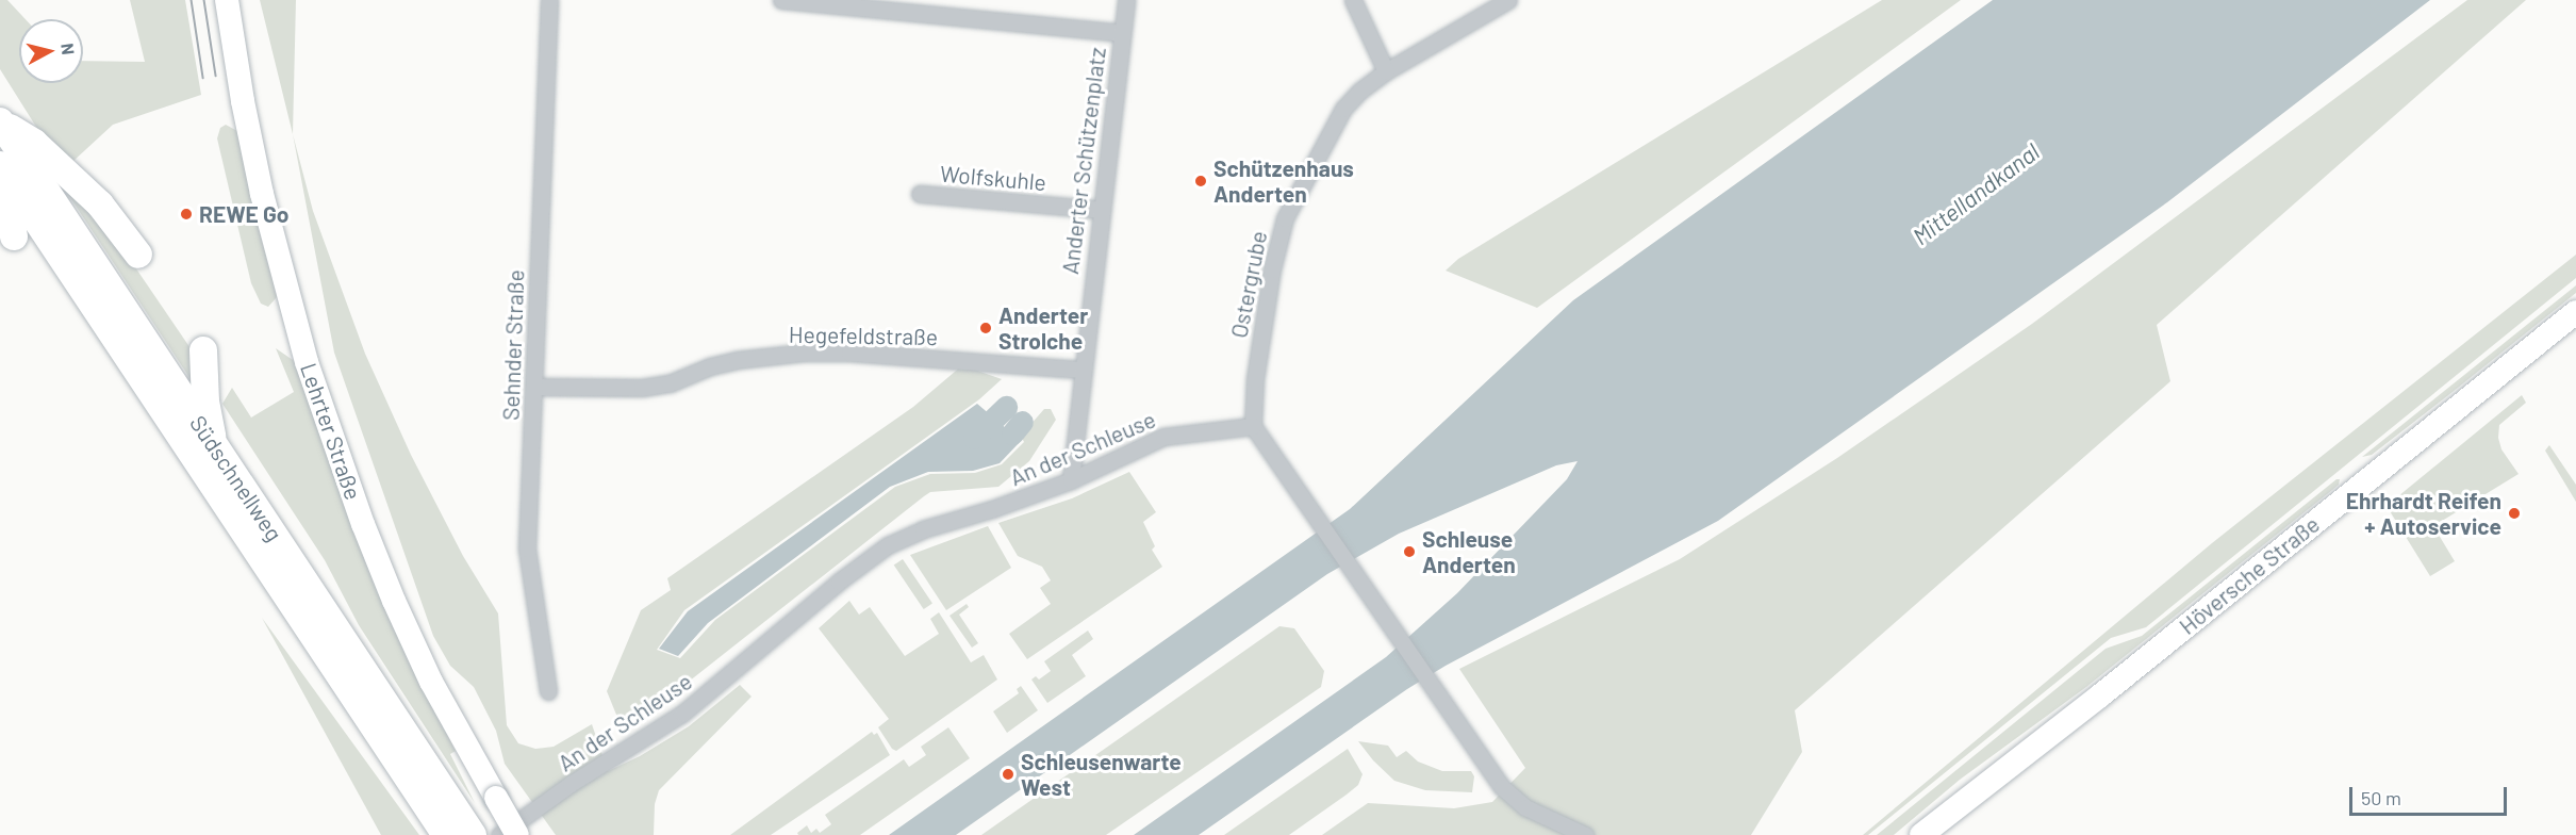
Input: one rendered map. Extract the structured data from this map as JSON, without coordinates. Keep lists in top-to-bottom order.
{
  "streets": {
    "highway": ["Südschnellweg"],
    "main road": ["Lehrter Straße", "Höversche Straße"],
    "street": [
      "Anderter Schützenplatz",
      "Wolfskuhle",
      "Ostergrube",
      "Hegefeldstraße",
      "Sehnder Straße",
      "An der Schleuse"
    ]
  },
  "crossings": [
    ["Anderter Schützenplatz", "Wolfskuhle"],
    ["Anderter Schützenplatz", "Hegefeldstraße"],
    ["Anderter Schützenplatz", "An der Schleuse"],
    ["Ostergrube", "An der Schleuse"],
    ["Hegefeldstraße", "Sehnder Straße"]
  ],
  "water": ["Mittellandkanal"],
  "places": [
    "Schützenhaus Anderten",
    "REWE Go",
    "Anderter Strolche",
    "Ehrhardt Reifen + Autoservice",
    "Schleuse Anderten",
    "Schleusenwarte West"
  ],
  "scale_bar": "50 m",
  "north": "right"
}
